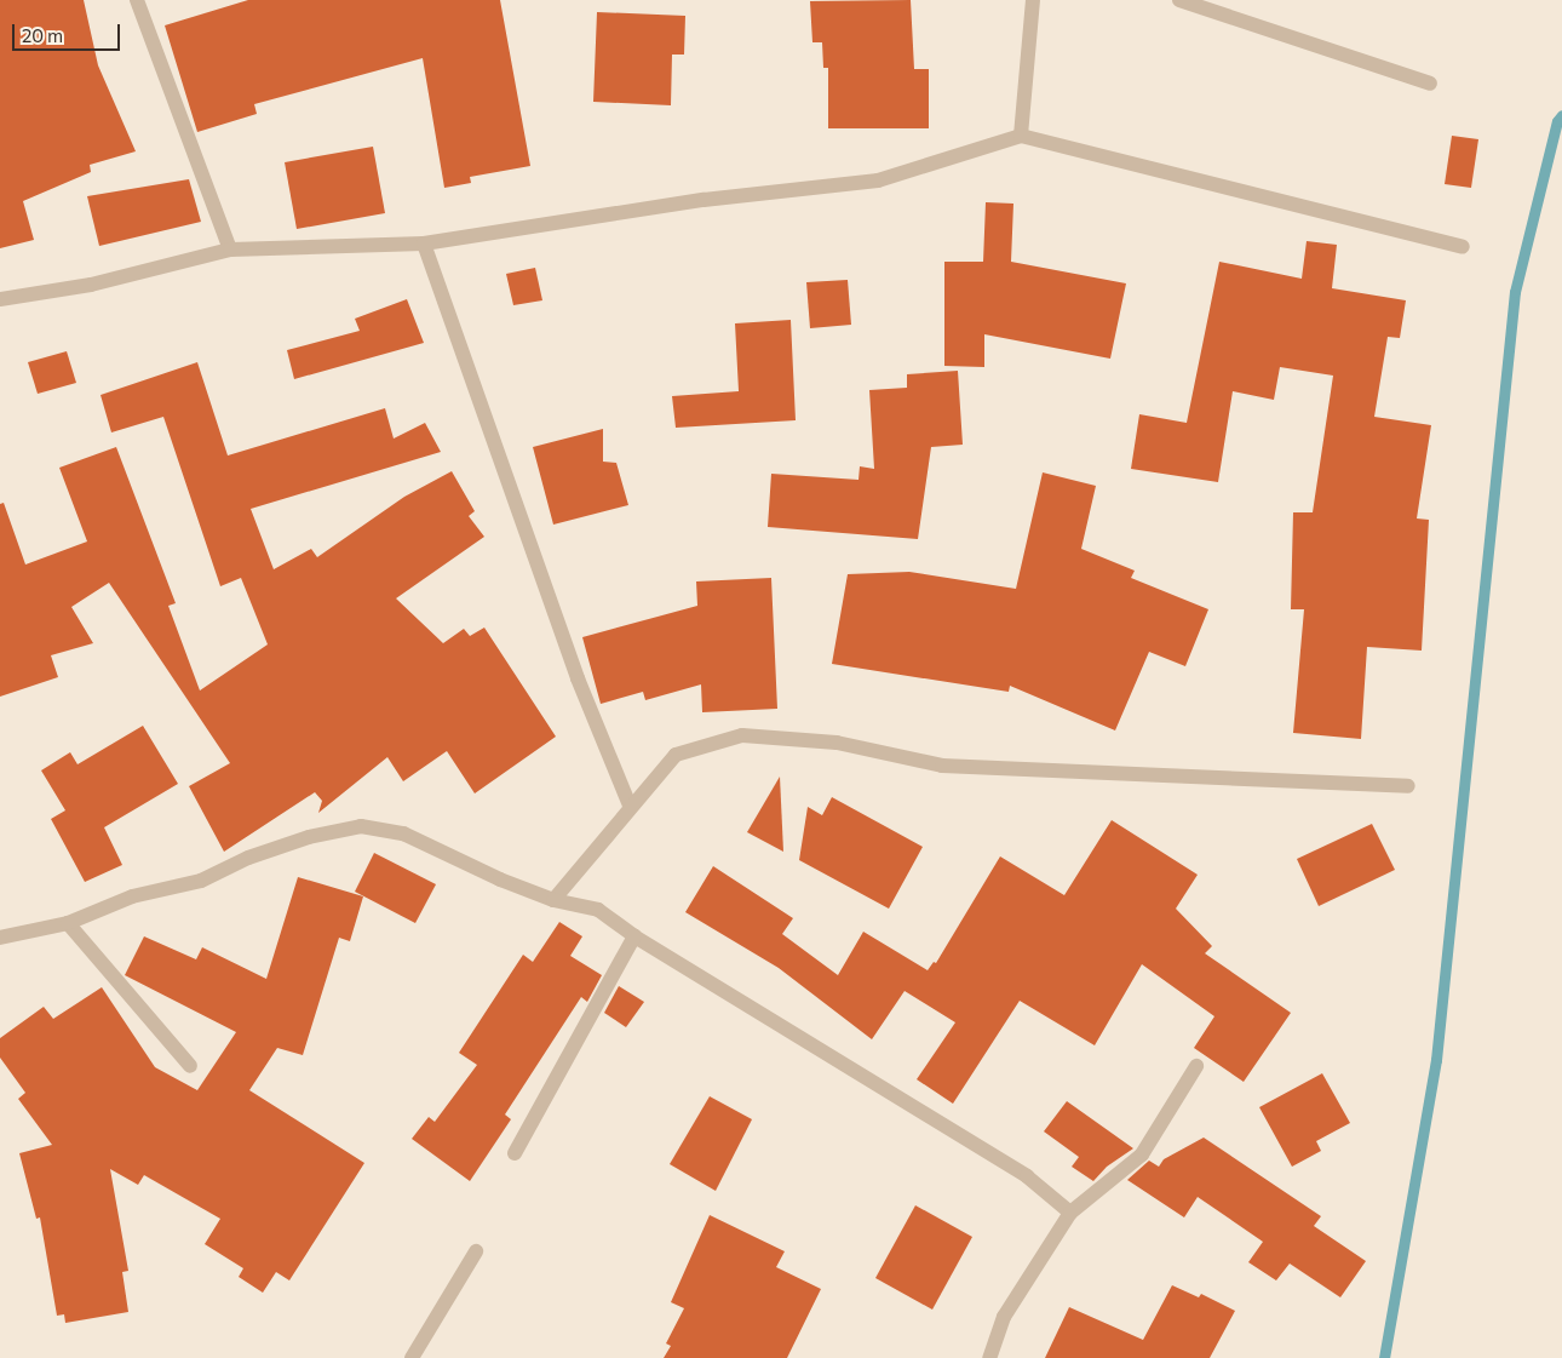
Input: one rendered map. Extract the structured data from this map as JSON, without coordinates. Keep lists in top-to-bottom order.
{
  "scale_bar": "20 m"
}
